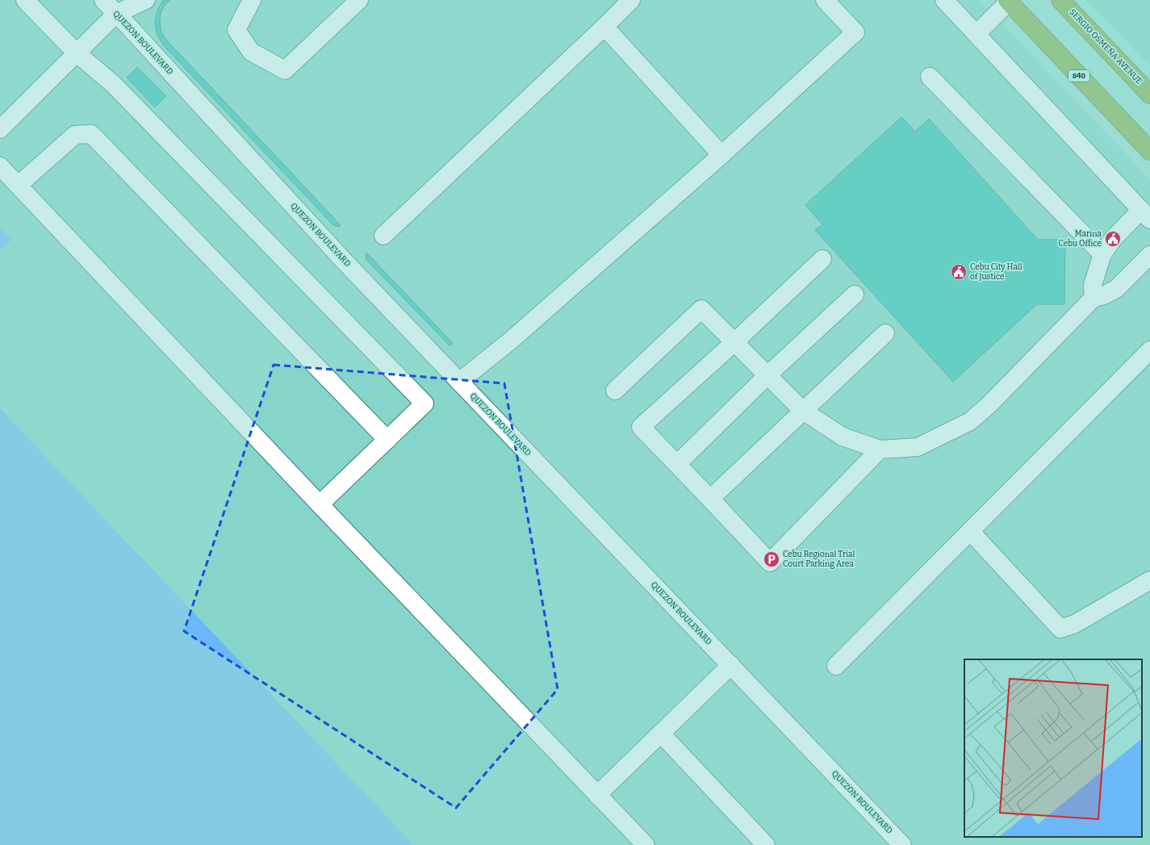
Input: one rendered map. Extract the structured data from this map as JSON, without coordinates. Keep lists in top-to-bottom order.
{
  "streets": {
    "highway": ["SERGIO OSMEÑA AVENUE", "840"],
    "street": ["QUEZON BOULEVARD"]
  },
  "places": {
    "public building": ["Marina Cebu Office", "Cebu City Hall of Justice"],
    "parking": ["Cebu Regional Trial Court Parking Area"]
  }
}
